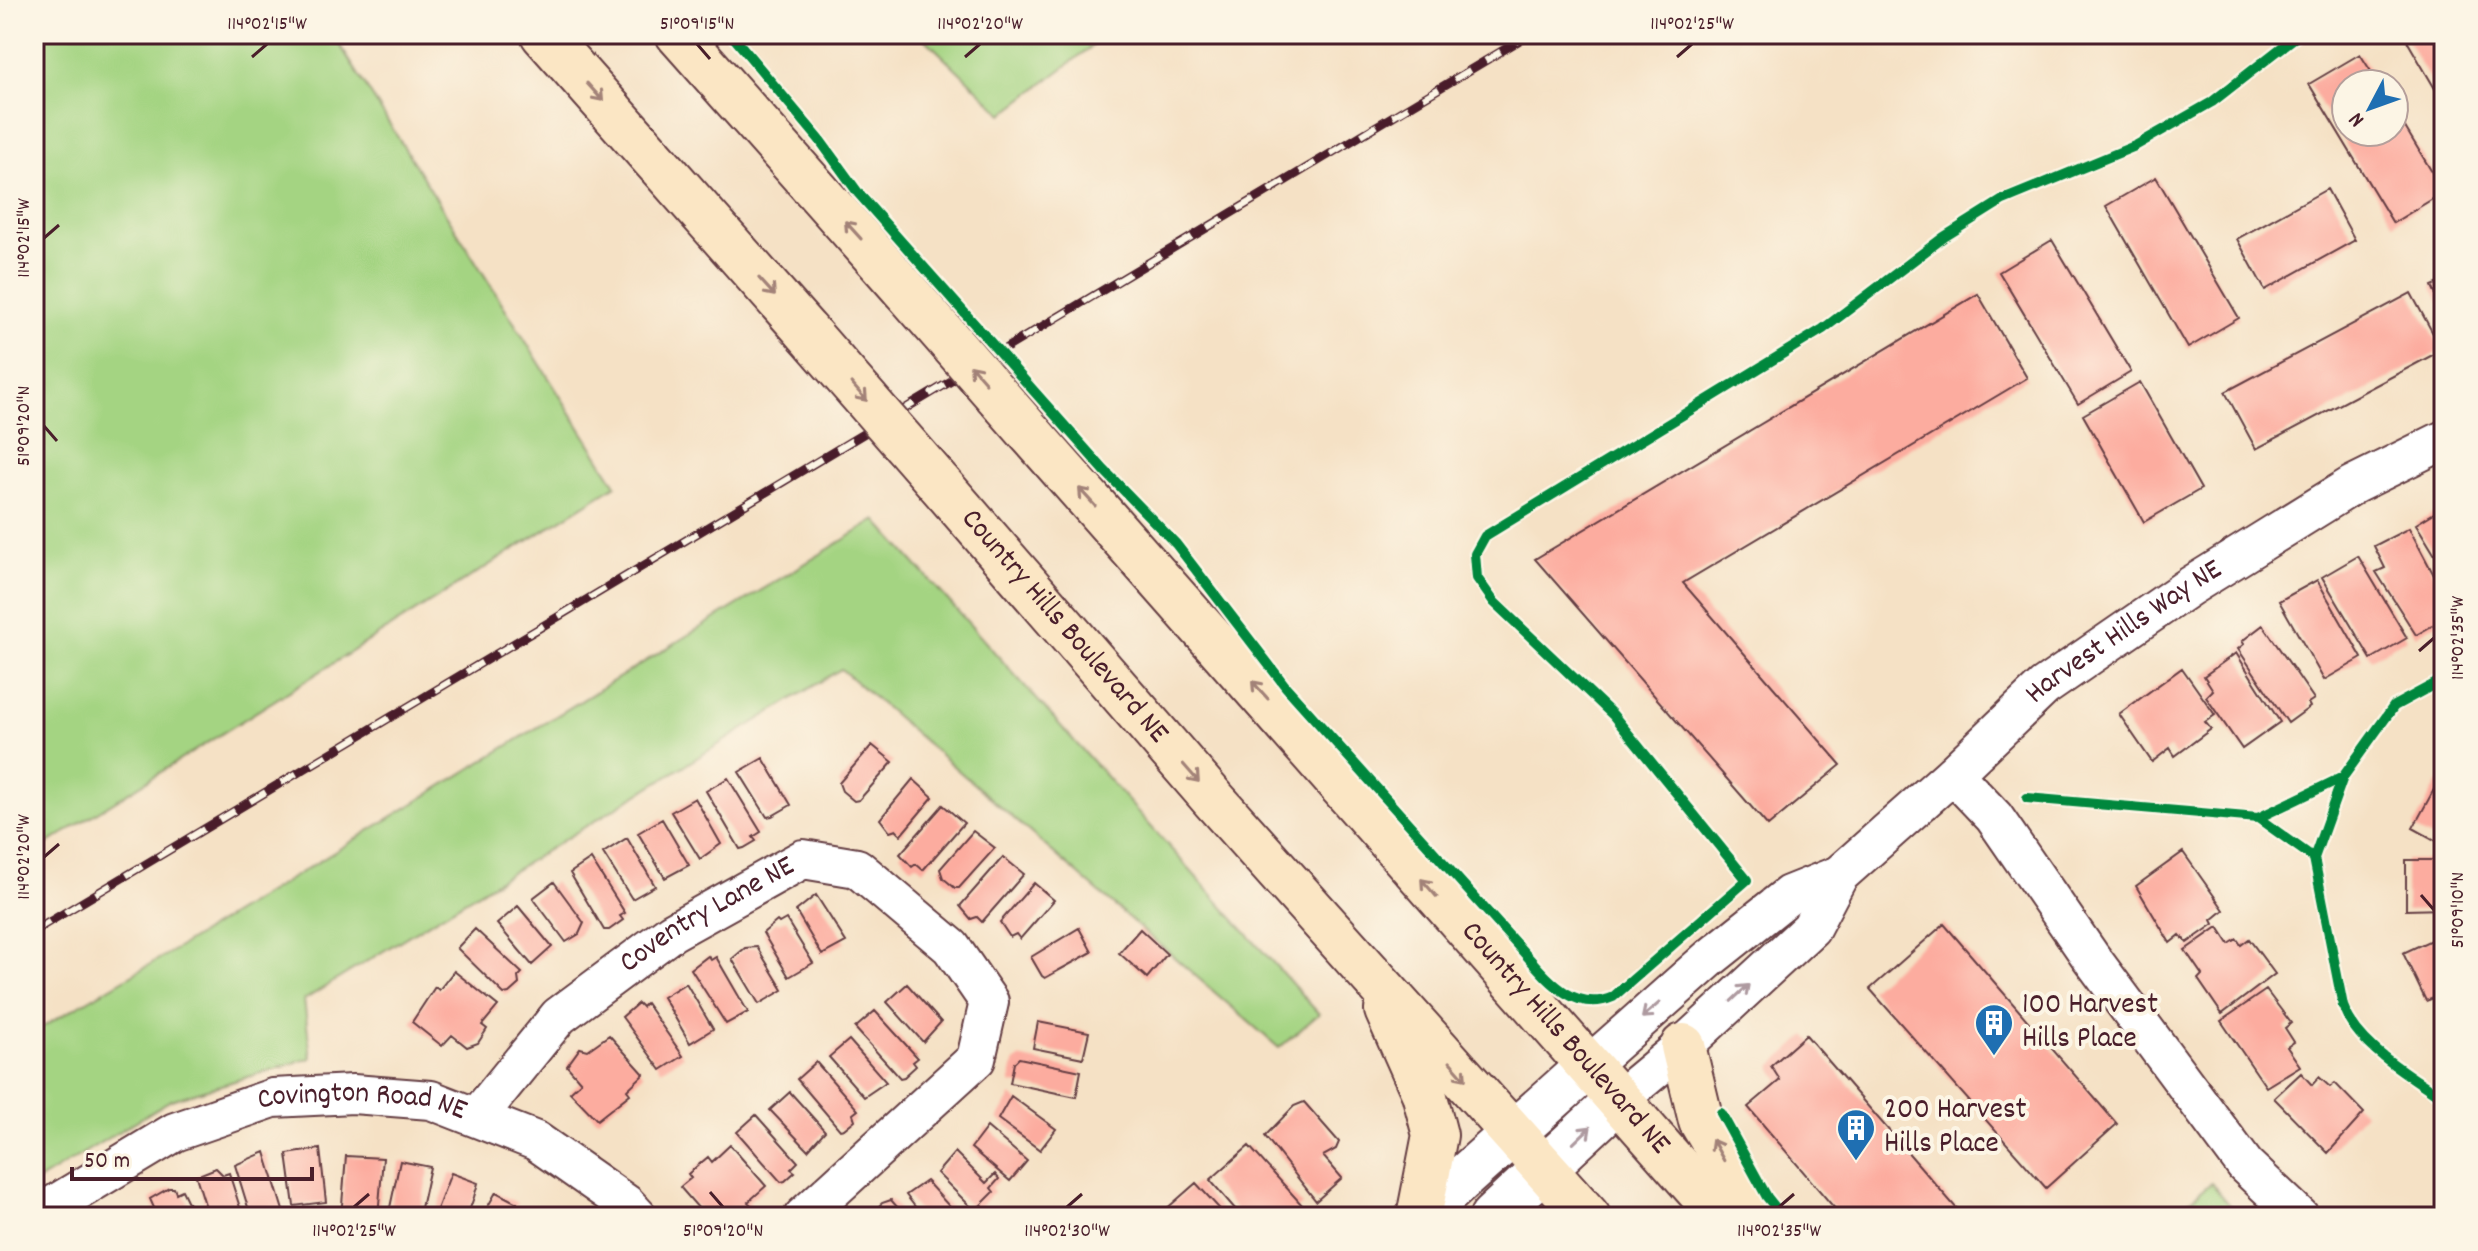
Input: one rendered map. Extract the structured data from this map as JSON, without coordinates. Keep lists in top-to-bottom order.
{
  "streets": {
    "main road": ["Country Hills Boulevard NE"],
    "street": ["Harvest Hills Way NE", "Coventry Lane NE", "Covington Road NE"]
  },
  "crossings": [
    ["Country Hills Boulevard NE", "Harvest Hills Way NE"],
    ["Coventry Lane NE", "Covington Road NE"]
  ],
  "places": {
    "building": ["100 Harvest Hills Place", "200 Harvest Hills Place"]
  },
  "scale_bar": "50 m",
  "north": "bottom left",
  "coordinates": [
    "114°02'15\"W",
    "51°09'15\"N",
    "114°02'20\"W",
    "114°02'25\"W",
    "51°09'20\"N",
    "114°02'35\"W",
    "51°09'10\"N",
    "114°02'30\"W"
  ]
}
